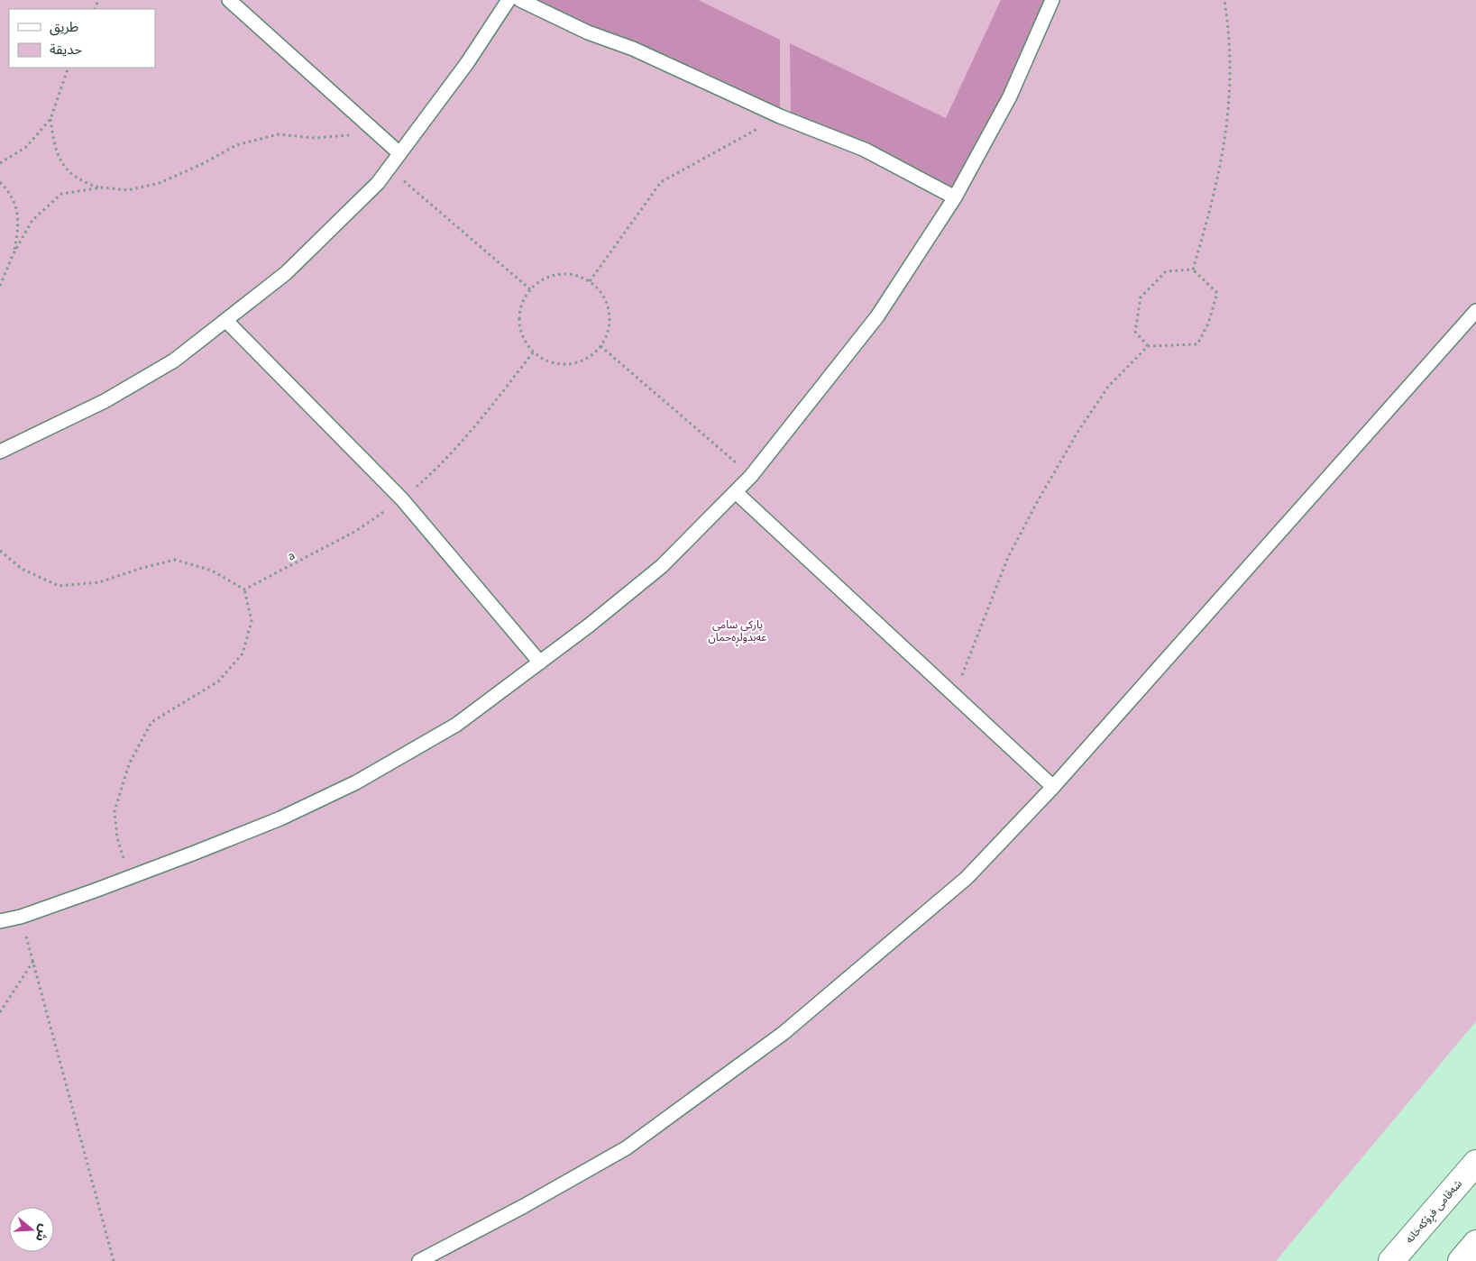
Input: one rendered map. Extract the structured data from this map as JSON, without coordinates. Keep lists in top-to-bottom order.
{
  "streets": {
    "main road": ["شەقامی فڕۆکەخانە"],
    "path": ["a"]
  },
  "parks": ["پارکی سامی عەبدولڕەحمان"],
  "legend": ["طريق", "حديقة"],
  "north": "right"
}
